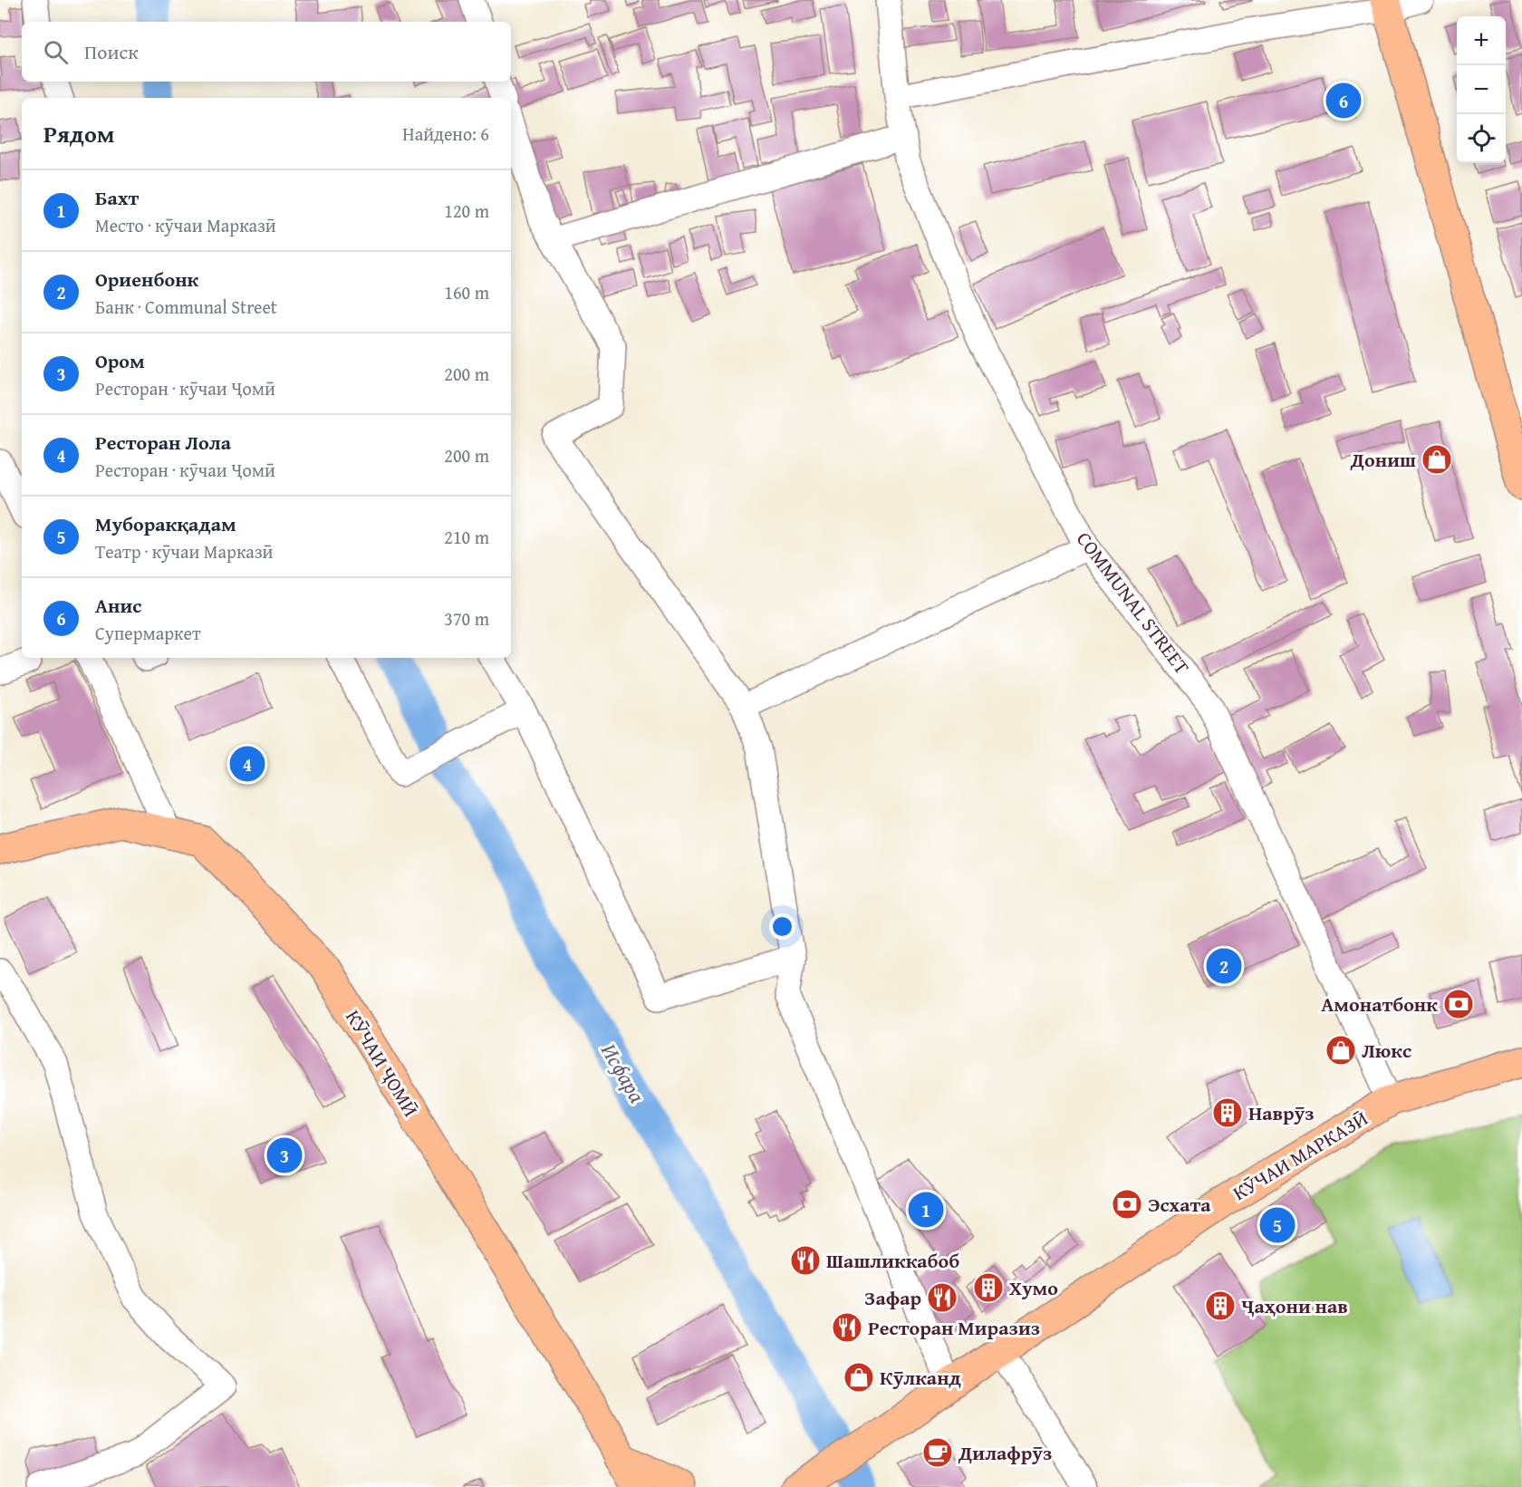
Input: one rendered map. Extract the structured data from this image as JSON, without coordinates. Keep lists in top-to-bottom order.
{
  "streets": {
    "main road": ["КӮЧАИ ҶОМӢ", "КӮЧАИ МАРКАЗӢ"],
    "street": ["COMMUNAL STREET"]
  },
  "crossings": [
    ["COMMUNAL STREET", "КӮЧАИ МАРКАЗӢ"]
  ],
  "water": ["Исфара"],
  "places": {
    "shop": ["Дониш", "Люкс", "Кӯлканд"],
    "bank": ["Амонатбонк", "Эсхата"],
    "building": ["Наврӯз", "Хумо", "Ҷаҳони нав"],
    "restaurant": ["Шашликкабоб", "Зафар", "Ресторан Миразиз"],
    "cafe": ["Дилафрӯз"]
  },
  "page": {
    "map_buttons": ["+", "−"],
    "search": "Поиск",
    "pins": [
      "6",
      "4",
      "2",
      "3",
      "1",
      "5"
    ],
    "heading": ["Рядом", "Найдено: 6"],
    "list": [
      {
        "mark": "1",
        "name": "Бахт",
        "note": "Место · кӯчаи Марказӣ",
        "value": "120 m"
      },
      {
        "mark": "2",
        "name": "Ориенбонк",
        "note": "Банк · Communal Street",
        "value": "160 m"
      },
      {
        "mark": "3",
        "name": "Ором",
        "note": "Ресторан · кӯчаи Ҷомӣ",
        "value": "200 m"
      },
      {
        "mark": "4",
        "name": "Ресторан Лола",
        "note": "Ресторан · кӯчаи Ҷомӣ",
        "value": "200 m"
      },
      {
        "mark": "5",
        "name": "Муборакқадам",
        "note": "Театр · кӯчаи Марказӣ",
        "value": "210 m"
      },
      {
        "mark": "6",
        "name": "Анис",
        "note": "Супермаркет",
        "value": "370 m"
      }
    ]
  }
}
